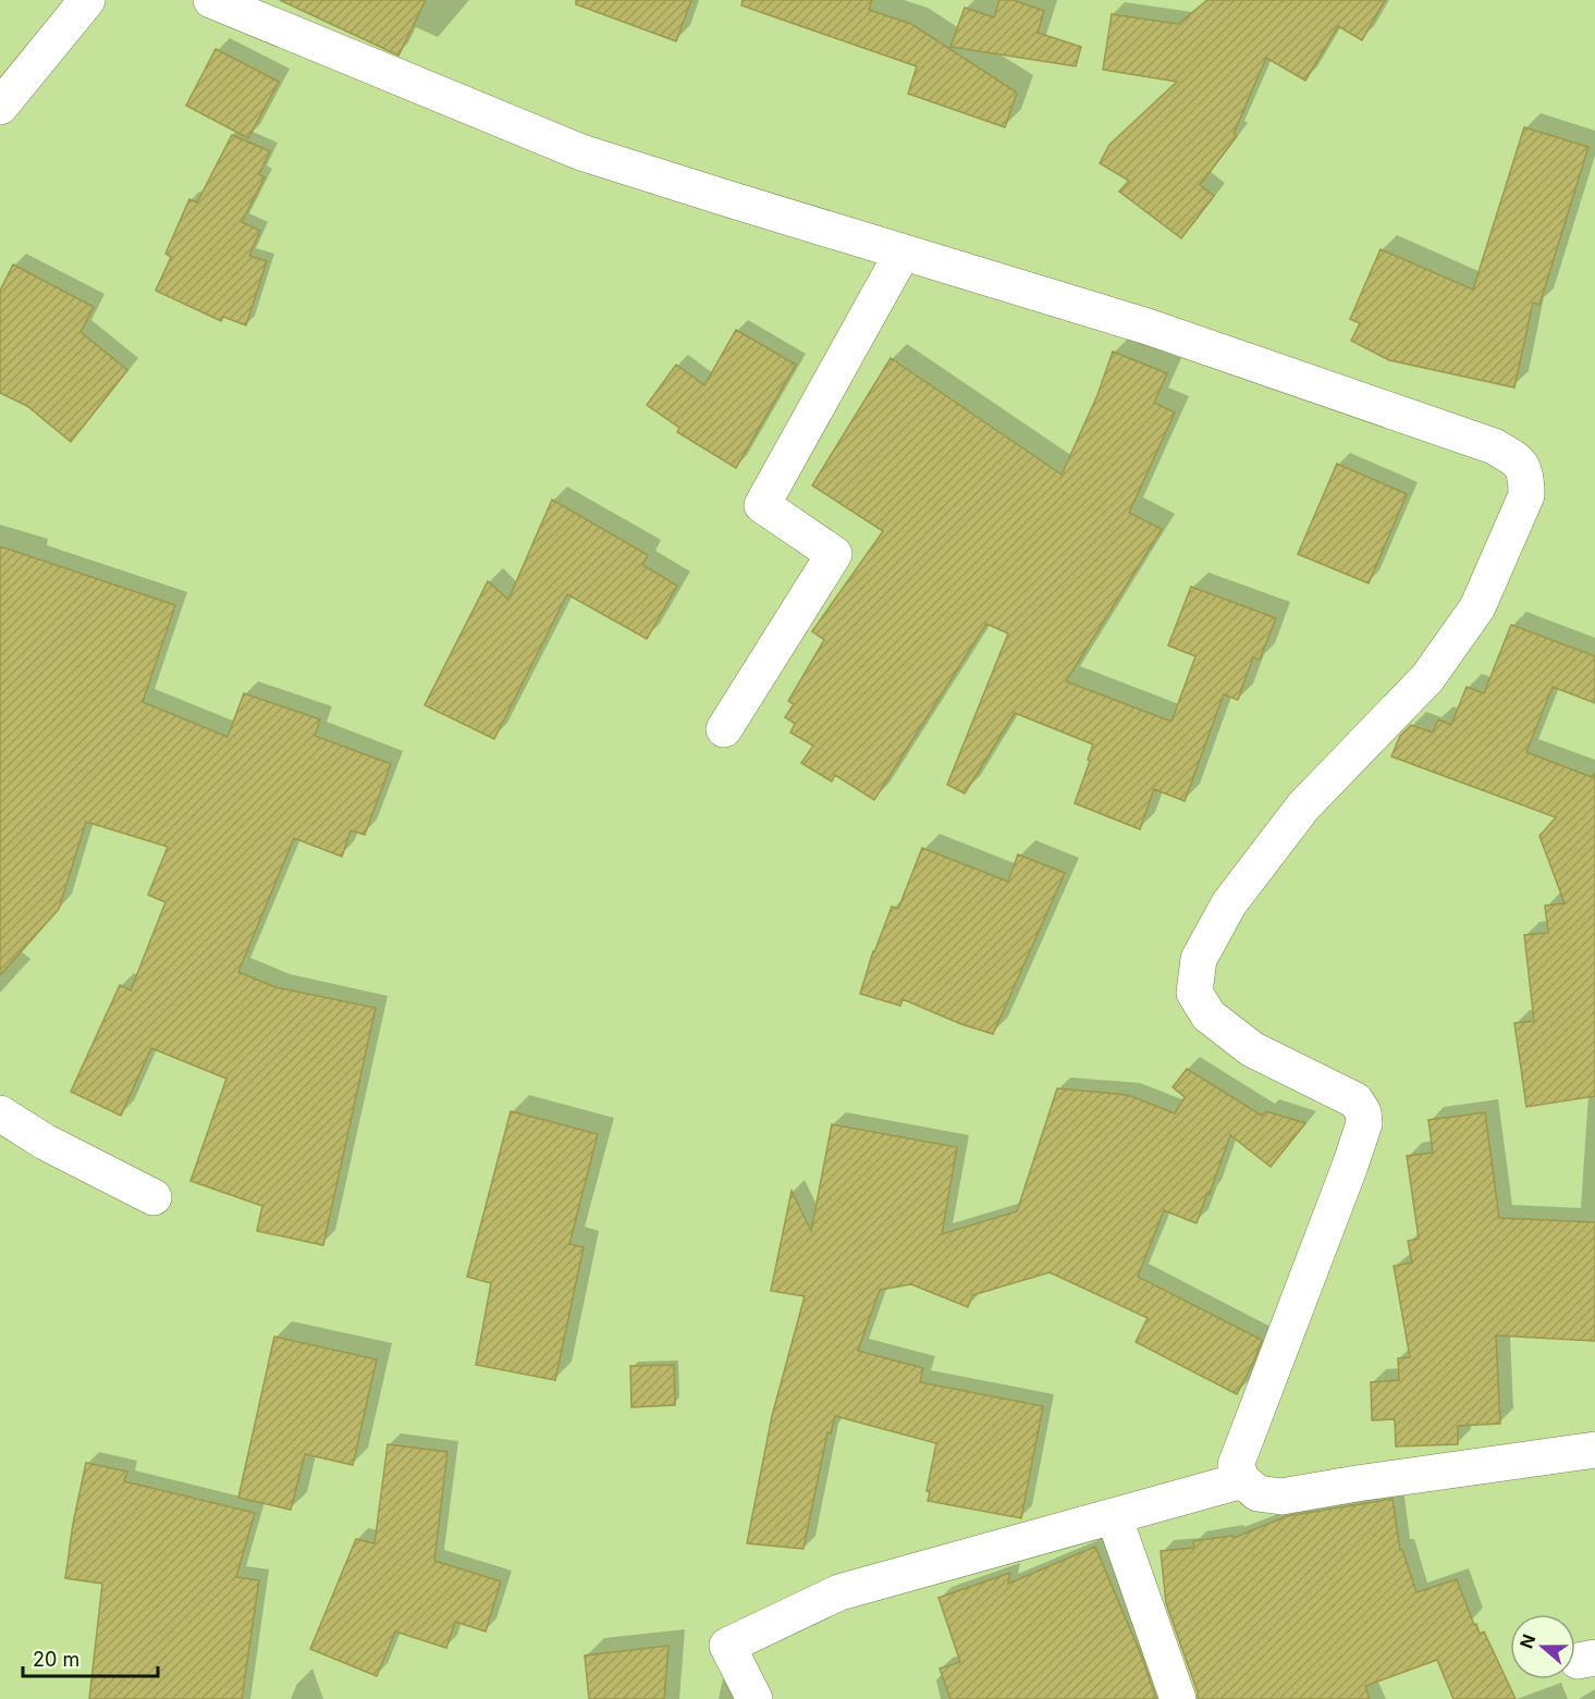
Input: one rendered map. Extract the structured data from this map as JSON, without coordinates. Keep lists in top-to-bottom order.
{
  "scale_bar": "20 m",
  "north": "left"
}
